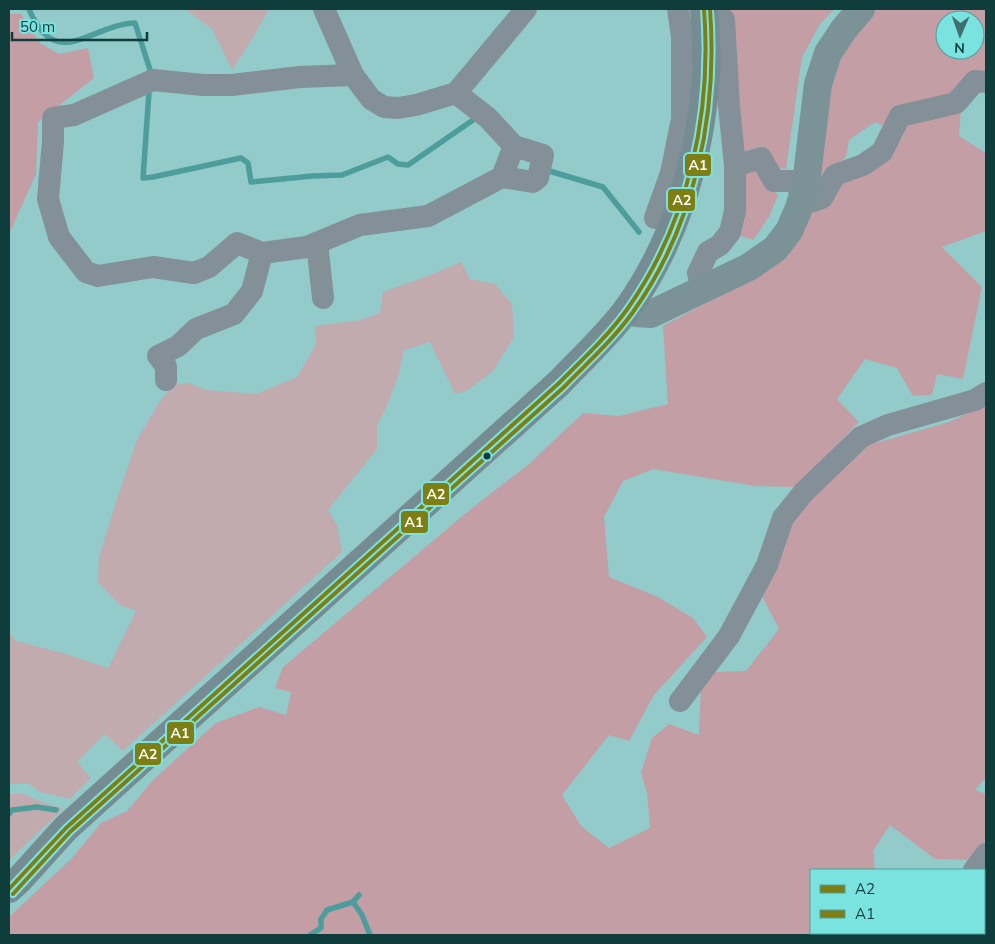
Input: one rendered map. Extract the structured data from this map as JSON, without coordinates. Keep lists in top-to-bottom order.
{
  "lines": ["transit line A2", "transit line A1"],
  "legend": ["A2", "A1"],
  "scale_bar": "50 m",
  "north": "bottom"
}
